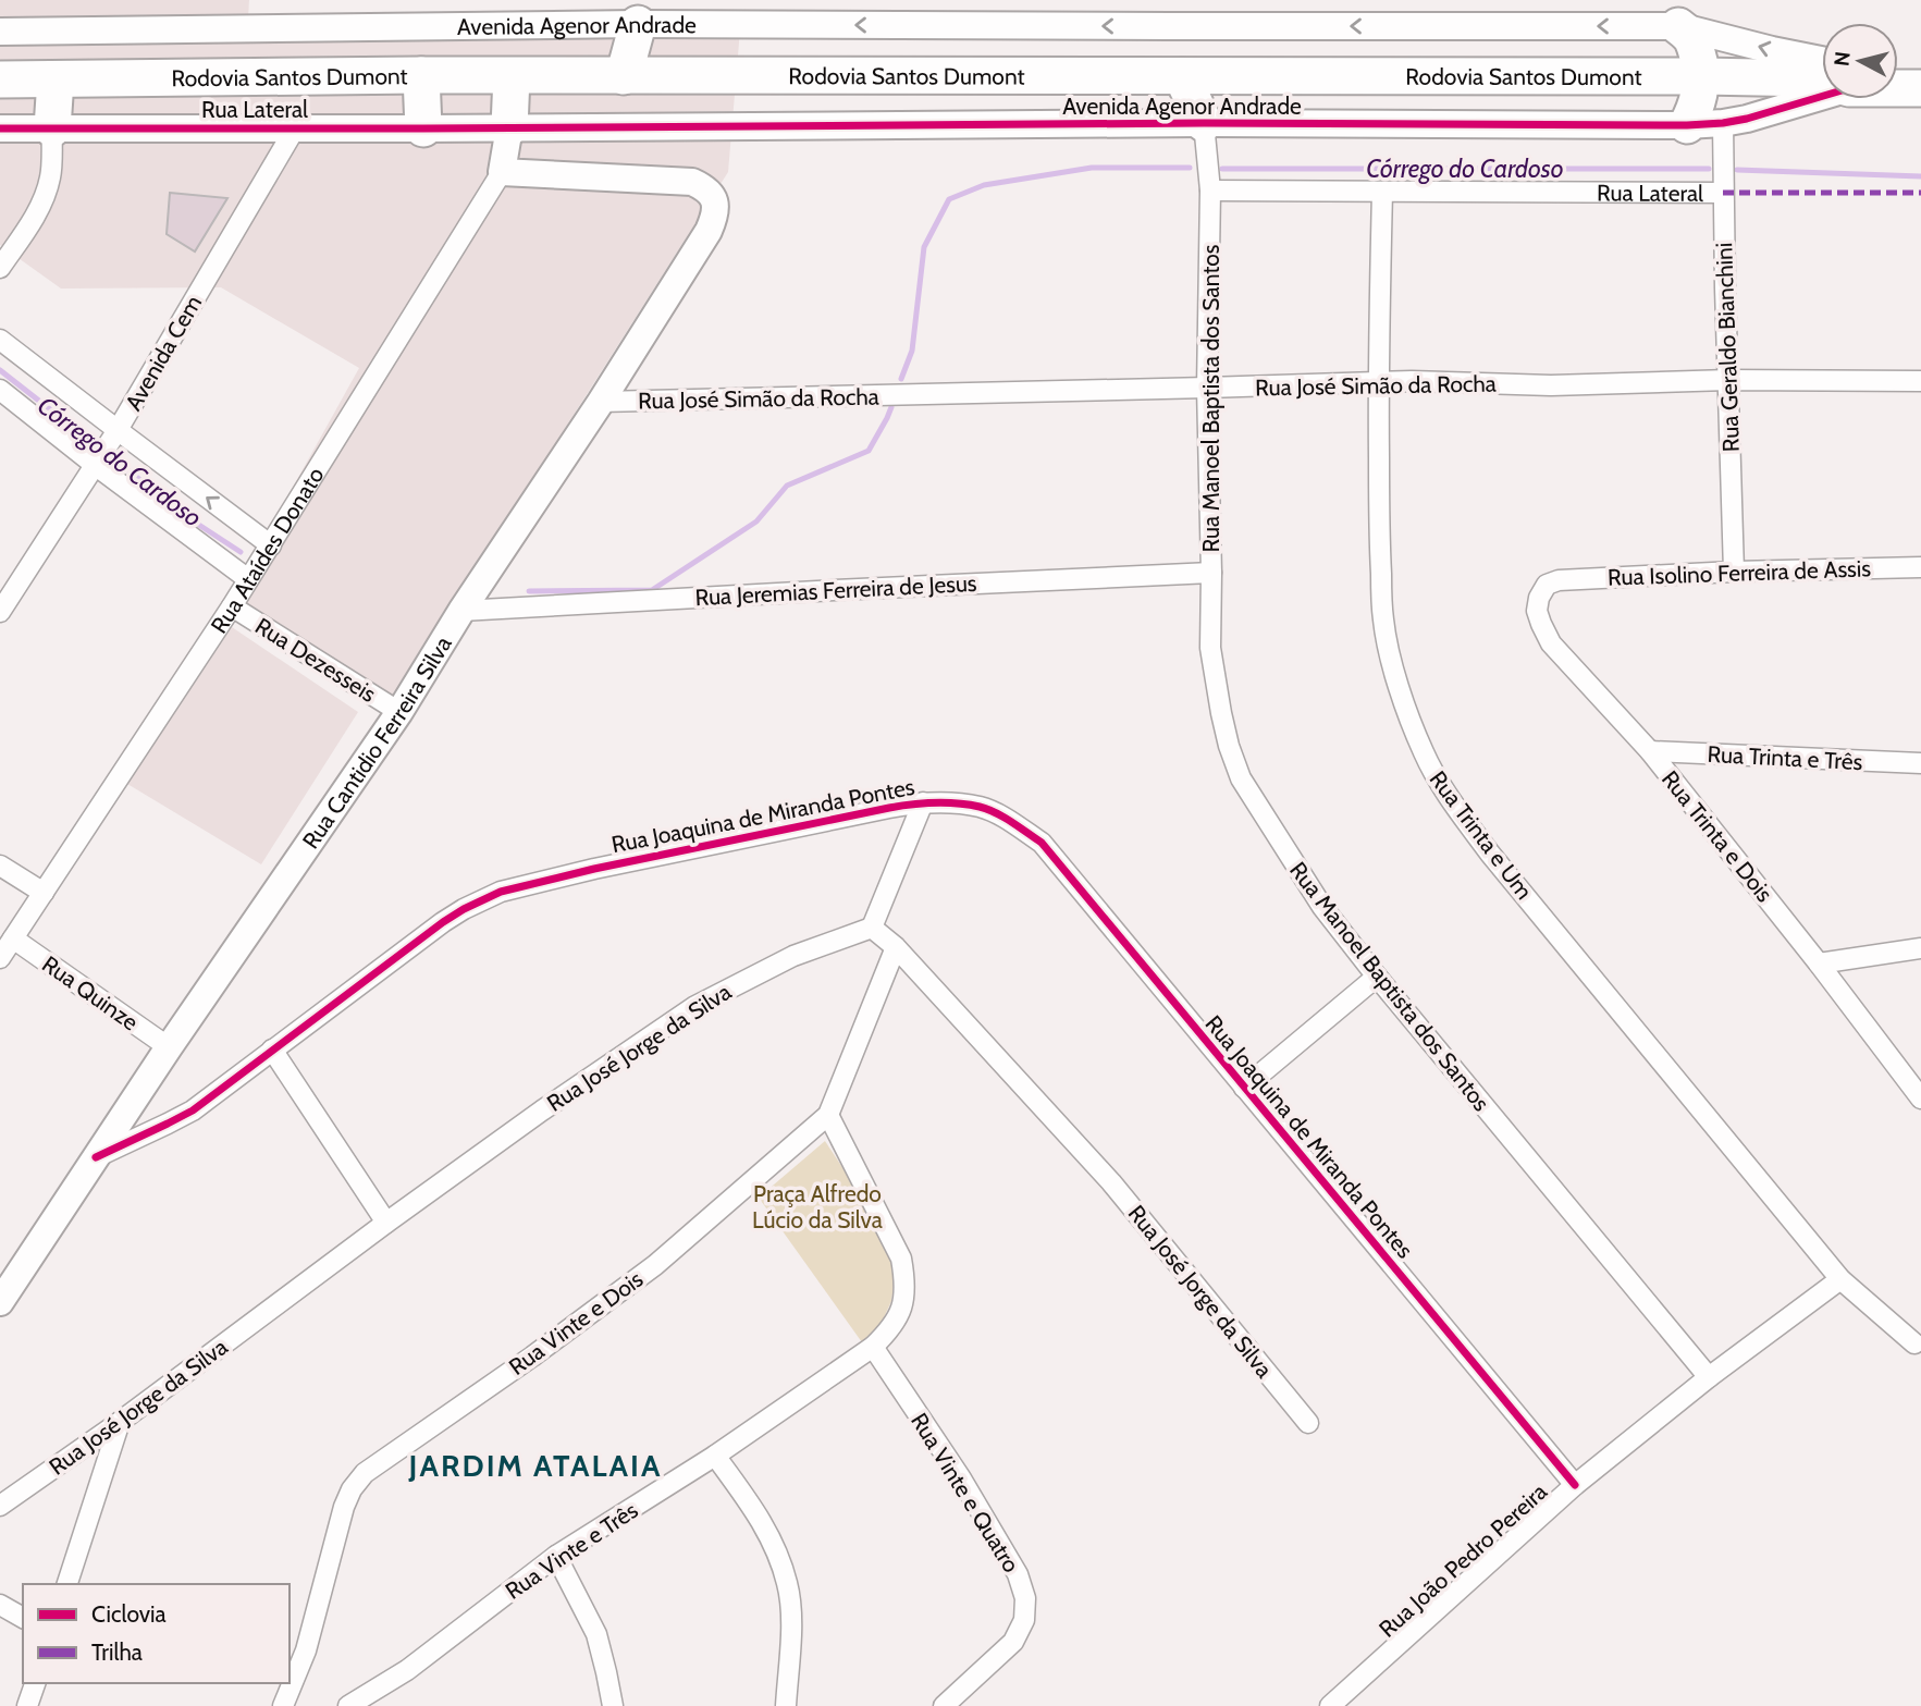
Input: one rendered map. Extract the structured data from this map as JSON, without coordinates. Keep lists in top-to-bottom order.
{
  "streets": {
    "highway": ["Rodovia Santos Dumont"],
    "street": [
      "Avenida Agenor Andrade",
      "Rua Lateral",
      "Rua Geraldo Bianchini",
      "Avenida Cem",
      "Rua José Simão da Rocha",
      "Rua Manoel Baptista dos Santos",
      "Rua Ataídes Donato",
      "Rua Isolino Ferreira de Assis",
      "Rua Jeremias Ferreira de Jesus",
      "Rua Dezesseis",
      "Rua Cantidio Ferreira Silva",
      "Rua Trinta e Três",
      "Rua Joaquina de Miranda Pontes",
      "Rua Trinta e Um",
      "Rua Trinta e Dois",
      "Rua Quinze",
      "Rua José Jorge da Silva",
      "Rua Vinte e Dois",
      "Rua Vinte e Quatro",
      "Rua Vinte e Três",
      "Rua João Pedro Pereira"
    ]
  },
  "crossings": [
    ["Avenida Agenor Andrade", "Rua Lateral"],
    ["Avenida Agenor Andrade", "Rua Geraldo Bianchini"],
    ["Avenida Agenor Andrade", "Rua Manoel Baptista dos Santos"],
    ["Avenida Agenor Andrade", "Rua Ataídes Donato"],
    ["Rua Lateral", "Rua Geraldo Bianchini"],
    ["Rua Lateral", "Avenida Cem"],
    ["Rua Lateral", "Rua Manoel Baptista dos Santos"],
    ["Rua Lateral", "Rua Ataídes Donato"],
    ["Rua Lateral", "Rua Trinta e Um"],
    ["Rua Geraldo Bianchini", "Rua José Simão da Rocha"],
    ["Rua Geraldo Bianchini", "Rua Isolino Ferreira de Assis"],
    ["Rua José Simão da Rocha", "Rua Manoel Baptista dos Santos"],
    ["Rua José Simão da Rocha", "Rua Cantidio Ferreira Silva"],
    ["Rua José Simão da Rocha", "Rua Trinta e Um"],
    ["Rua Manoel Baptista dos Santos", "Rua Jeremias Ferreira de Jesus"],
    ["Rua Manoel Baptista dos Santos", "Rua João Pedro Pereira"],
    ["Rua Ataídes Donato", "Rua Dezesseis"],
    ["Rua Ataídes Donato", "Rua Cantidio Ferreira Silva"],
    ["Rua Ataídes Donato", "Rua Quinze"],
    ["Rua Isolino Ferreira de Assis", "Rua Trinta e Dois"],
    ["Rua Jeremias Ferreira de Jesus", "Rua Cantidio Ferreira Silva"],
    ["Rua Dezesseis", "Rua Cantidio Ferreira Silva"],
    ["Rua Cantidio Ferreira Silva", "Rua Joaquina de Miranda Pontes"],
    ["Rua Cantidio Ferreira Silva", "Rua Quinze"],
    ["Rua Trinta e Três", "Rua Trinta e Dois"],
    ["Rua Joaquina de Miranda Pontes", "Rua João Pedro Pereira"],
    ["Rua Trinta e Um", "Rua João Pedro Pereira"],
    ["Rua José Jorge da Silva", "Rua Vinte e Dois"],
    ["Rua Vinte e Quatro", "Rua Vinte e Três"]
  ],
  "districts": ["JARDIM ATALAIA"],
  "water": ["Córrego do Cardoso"],
  "parks": ["Praça Alfredo Lúcio da Silva"],
  "legend": ["Ciclovia", "Trilha"],
  "north": "left"
}
